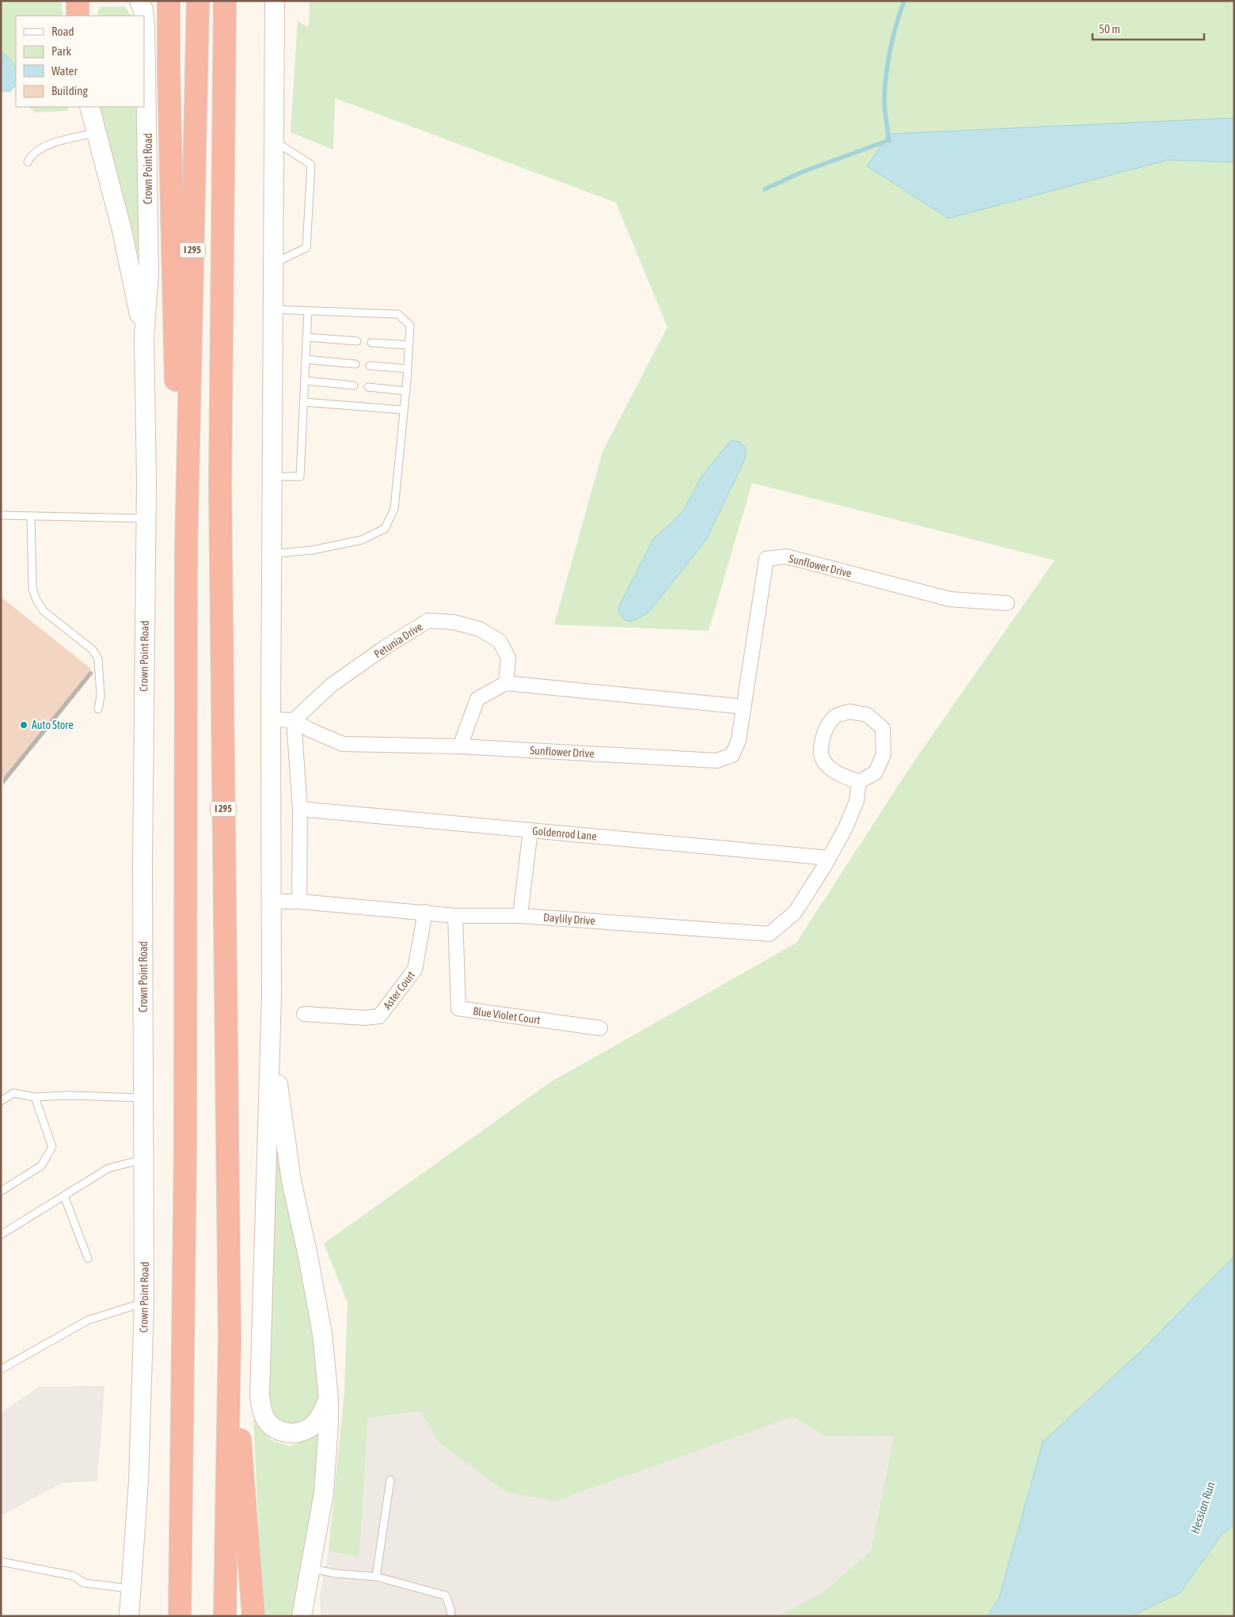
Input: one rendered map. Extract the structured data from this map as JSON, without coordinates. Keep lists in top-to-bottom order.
{
  "streets": {
    "highway": ["I 295"],
    "main road": ["Crown Point Road"],
    "street": [
      "Sunflower Drive",
      "Petunia Drive",
      "Goldenrod Lane",
      "Daylily Drive",
      "Aster Court",
      "Blue Violet Court"
    ]
  },
  "crossings": [
    ["Sunflower Drive", "Petunia Drive"],
    ["Goldenrod Lane", "Daylily Drive"],
    ["Daylily Drive", "Aster Court"],
    ["Daylily Drive", "Blue Violet Court"]
  ],
  "water": ["Hessian Run"],
  "places": ["Auto Store"],
  "legend": [
    "Road",
    "Park",
    "Water",
    "Building"
  ],
  "scale_bar": "50 m"
}
